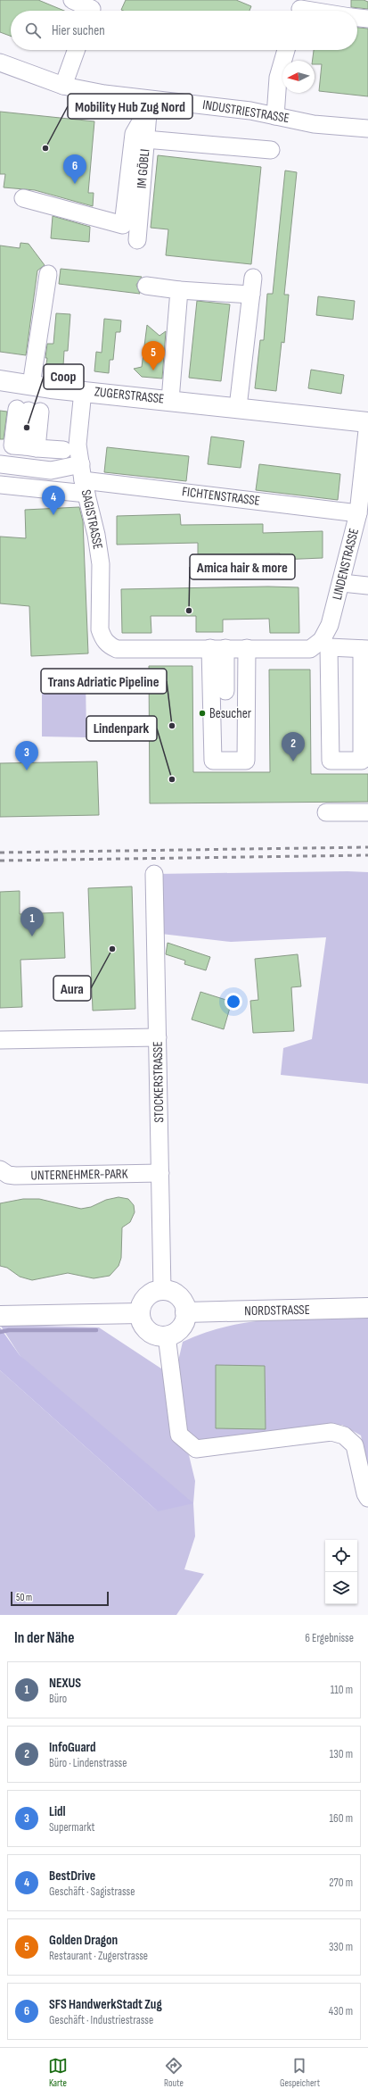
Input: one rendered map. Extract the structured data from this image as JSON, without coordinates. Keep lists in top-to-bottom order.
{
  "streets": {
    "main road": ["ZUGERSTRASSE", "NORDSTRASSE"],
    "street": [
      "INDUSTRIESTRASSE",
      "IM GÖBLI",
      "FICHTENSTRASSE",
      "SAGISTRASSE",
      "LINDENSTRASSE",
      "STOCKERSTRASSE",
      "UNTERNEHMER-PARK"
    ]
  },
  "crossings": [
    ["INDUSTRIESTRASSE", "IM GÖBLI"],
    ["ZUGERSTRASSE", "SAGISTRASSE"],
    ["ZUGERSTRASSE", "LINDENSTRASSE"],
    ["FICHTENSTRASSE", "SAGISTRASSE"],
    ["FICHTENSTRASSE", "LINDENSTRASSE"],
    ["STOCKERSTRASSE", "UNTERNEHMER-PARK"],
    ["STOCKERSTRASSE", "NORDSTRASSE"]
  ],
  "places": [
    "Mobility Hub Zug Nord",
    "Coop",
    "Amica hair & more",
    "Besucher",
    "Trans Adriatic Pipeline",
    "Lindenpark",
    "Aura"
  ],
  "scale_bar": "50 m",
  "north": "left",
  "page": {
    "search": "Hier suchen",
    "pins": [
      "6",
      "5",
      "4",
      "2",
      "3",
      "1"
    ],
    "scale": "50 m",
    "heading": ["In der Nähe", "6 Ergebnisse"],
    "list": [
      {
        "mark": "1",
        "name": "NEXUS",
        "note": "Büro",
        "value": "110 m"
      },
      {
        "mark": "2",
        "name": "InfoGuard",
        "note": "Büro · Lindenstrasse",
        "value": "130 m"
      },
      {
        "mark": "3",
        "name": "Lidl",
        "note": "Supermarkt",
        "value": "160 m"
      },
      {
        "mark": "4",
        "name": "BestDrive",
        "note": "Geschäft · Sagistrasse",
        "value": "270 m"
      },
      {
        "mark": "5",
        "name": "Golden Dragon",
        "note": "Restaurant · Zugerstrasse",
        "value": "330 m"
      },
      {
        "mark": "6",
        "name": "SFS HandwerkStadt Zug",
        "note": "Geschäft · Industriestrasse",
        "value": "430 m"
      }
    ],
    "nav": ["Karte", "Route", "Gespeichert"]
  }
}
